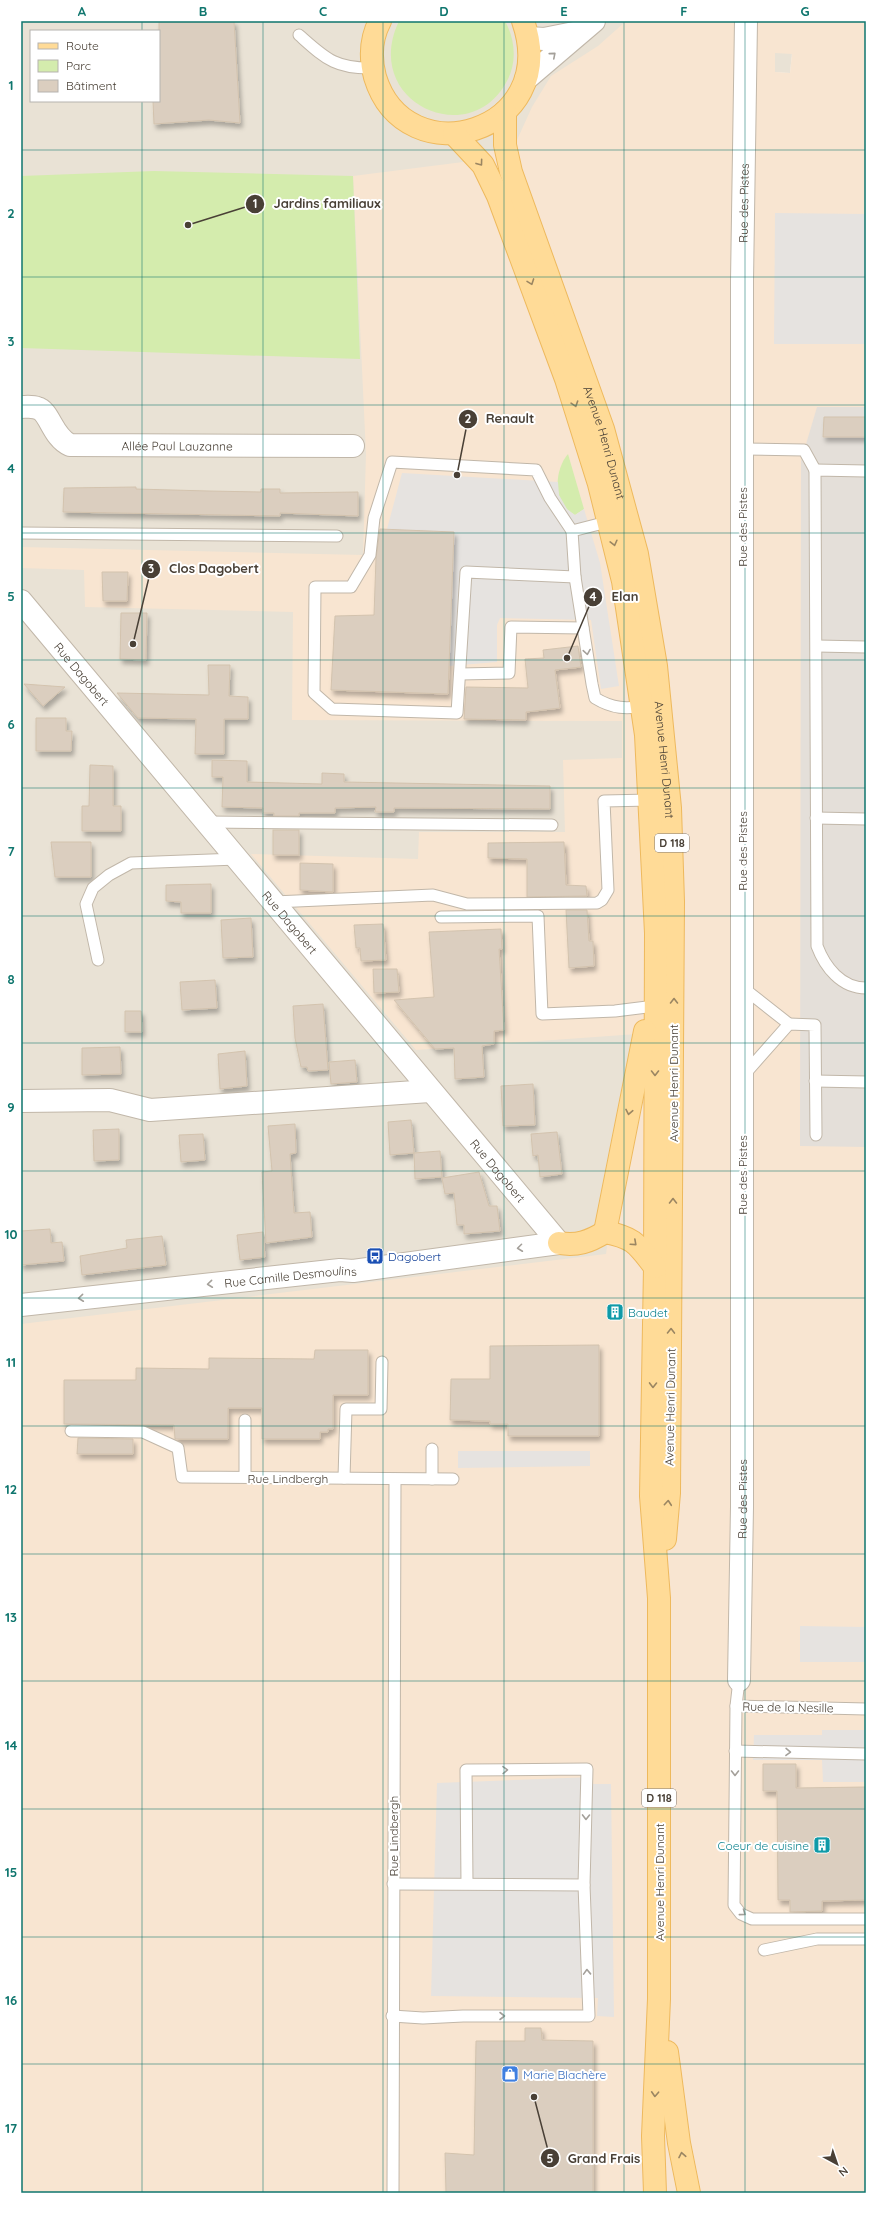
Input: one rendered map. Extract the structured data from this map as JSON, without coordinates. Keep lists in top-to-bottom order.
{
  "streets": {
    "main road": ["Avenue Henri Dunant", "D 118"],
    "street": [
      "Rue des Pistes",
      "Allée Paul Lauzanne",
      "Rue Dagobert",
      "Rue Camille Desmoulins"
    ],
    "lane": ["Rue Lindbergh", "Rue de la Nesille"]
  },
  "crossings": [
    ["Rue des Pistes", "Rue de la Nesille"],
    ["Rue Dagobert", "Rue Camille Desmoulins"]
  ],
  "places": {
    "other": [
      "Jardins familiaux",
      "Renault",
      "Clos Dagobert",
      "Elan",
      "Grand Frais"
    ],
    "bus stop": ["Dagobert"],
    "building": ["Baudet", "Coeur de cuisine"],
    "shop": ["Marie Blachère"]
  },
  "legend": ["Route", "Parc", "Bâtiment"],
  "north": "bottom right",
  "grid": {
    "columns": [
      "A",
      "B",
      "C",
      "D",
      "E",
      "F",
      "G"
    ],
    "rows": [
      "1",
      "2",
      "3",
      "4",
      "5",
      "6",
      "7",
      "8",
      "9",
      "10",
      "11",
      "12",
      "13",
      "14",
      "15",
      "16",
      "17"
    ]
  }
}
